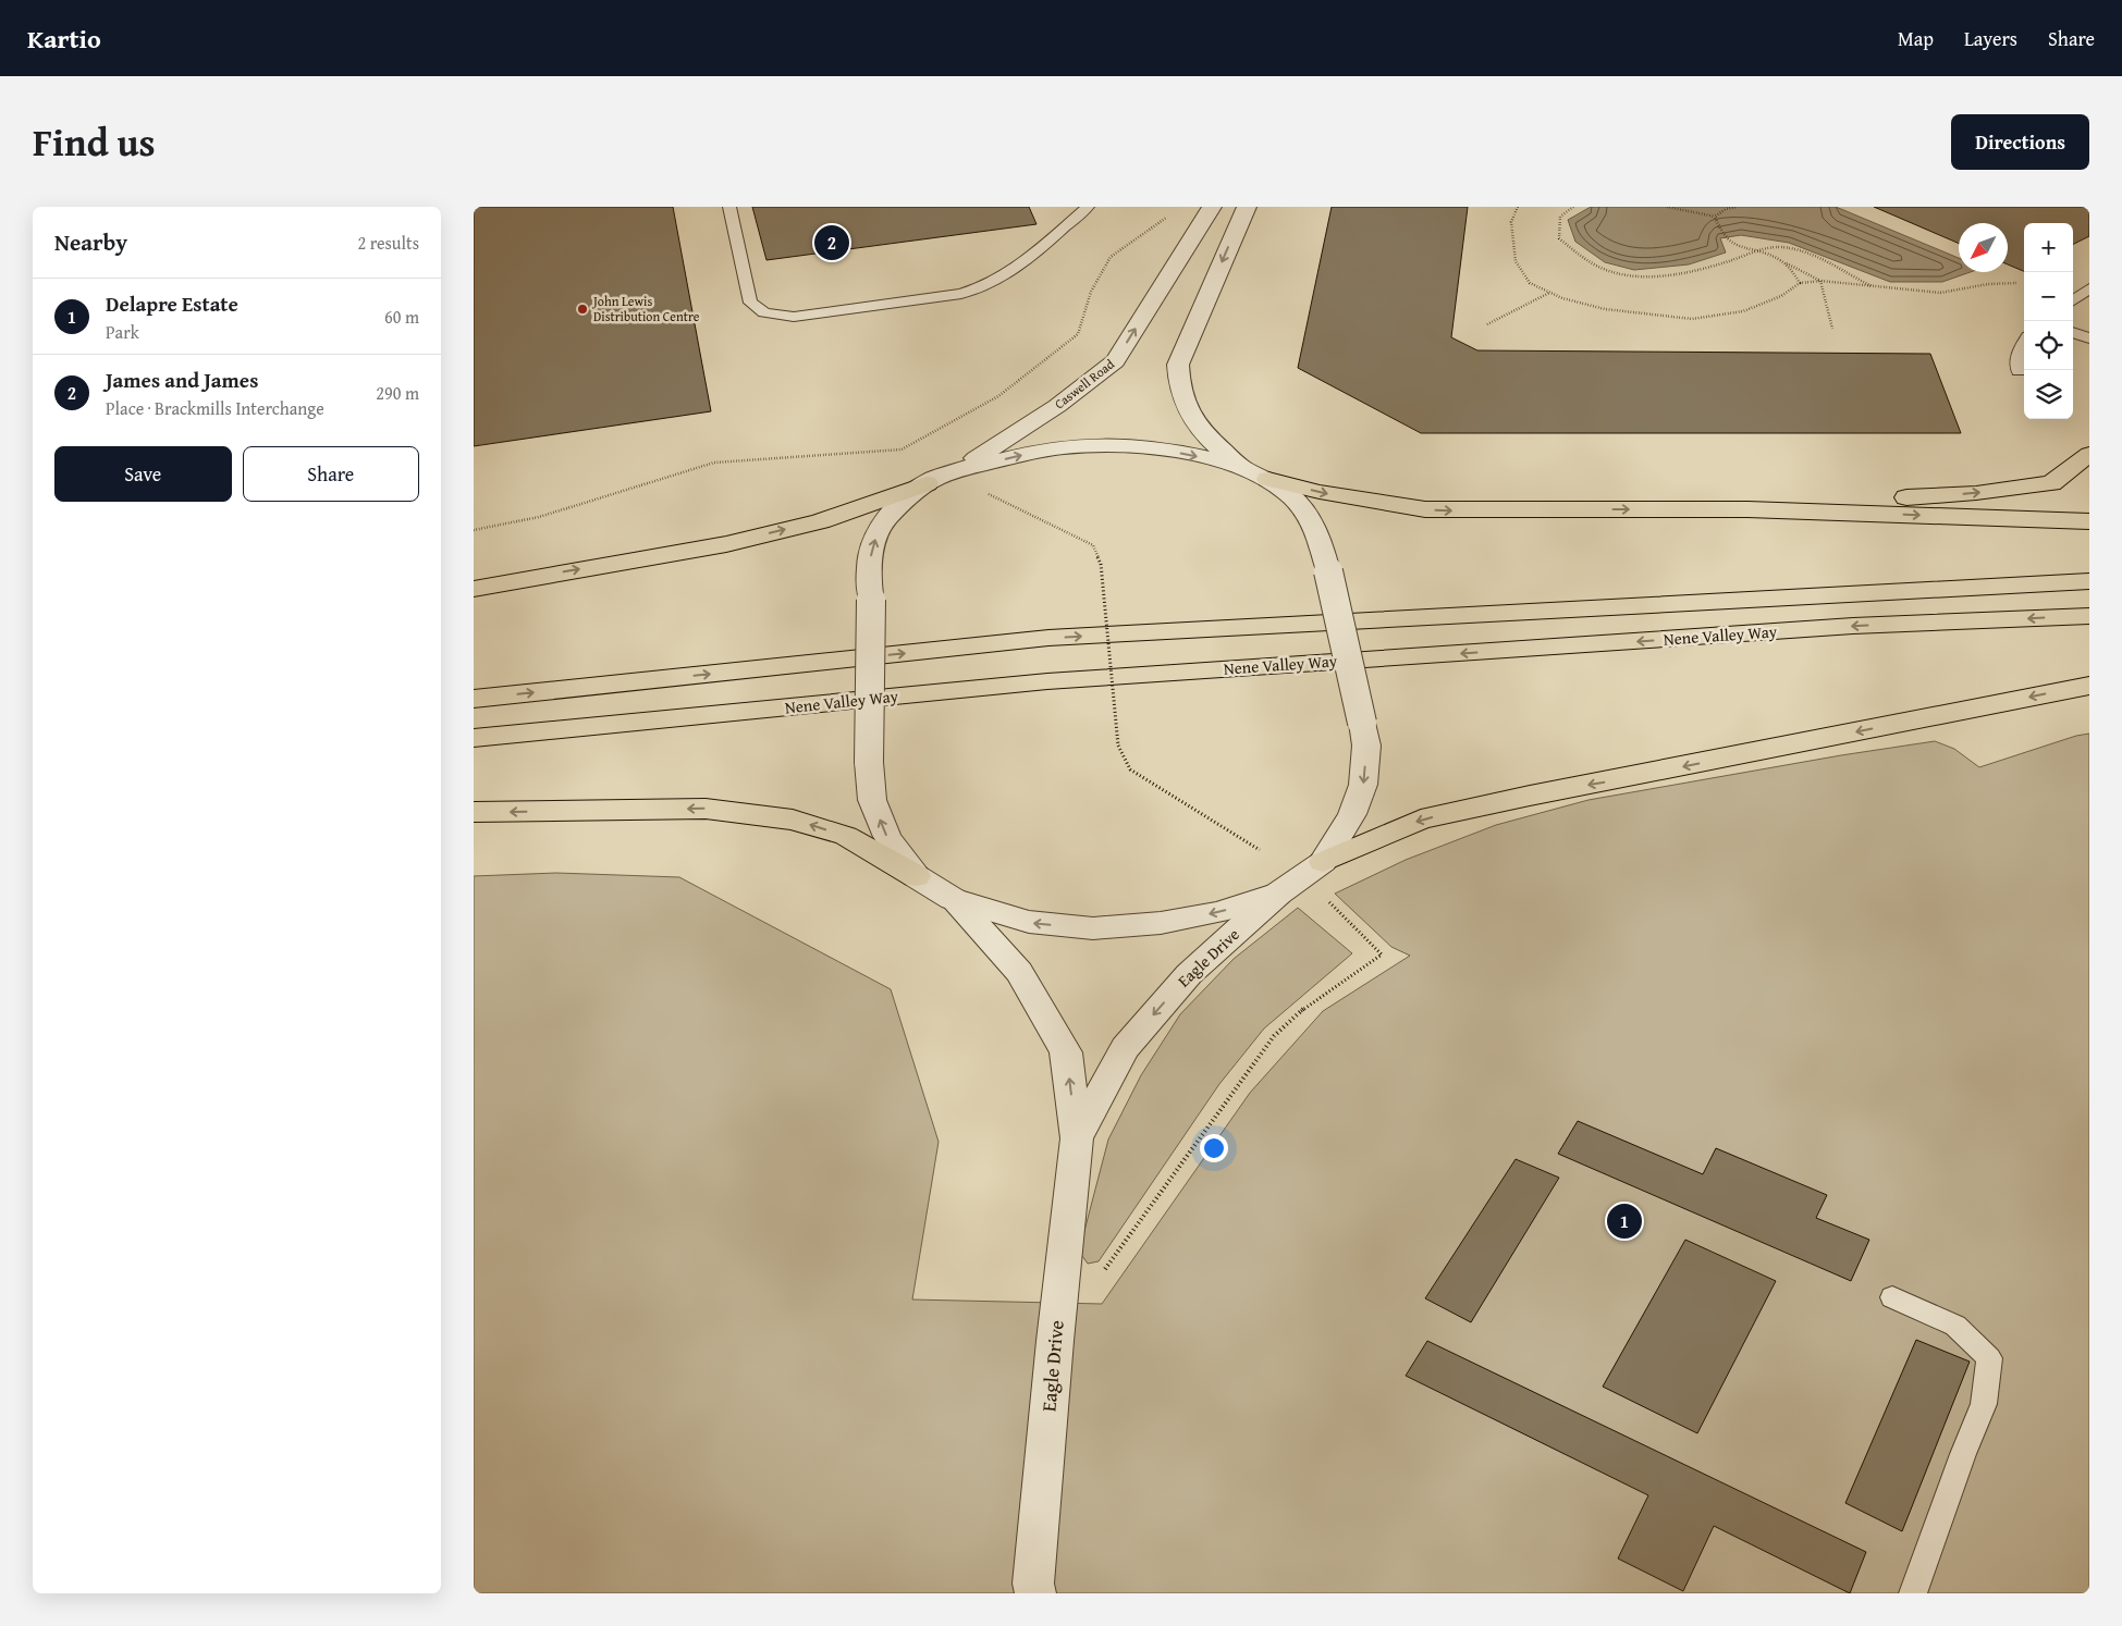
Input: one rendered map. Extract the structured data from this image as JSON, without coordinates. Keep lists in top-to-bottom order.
{
  "streets": {
    "highway": ["Nene Valley Way"],
    "street": ["Caswell Road", "Eagle Drive"]
  },
  "one_way": ["Caswell Road"],
  "places": ["John Lewis Distribution Centre"],
  "north": "bottom left",
  "page": {
    "header": "Kartio",
    "nav": ["Map", "Layers", "Share"],
    "title": "Find us",
    "buttons": [
      "Directions",
      ["Save", "Share"]
    ],
    "heading": ["Nearby", "2 results"],
    "map_buttons": ["+", "−"],
    "pins": ["2", "1"],
    "list": [
      {
        "mark": "1",
        "name": "Delapre Estate",
        "note": "Park",
        "value": "60 m"
      },
      {
        "mark": "2",
        "name": "James and James",
        "note": "Place · Brackmills Interchange",
        "value": "290 m"
      }
    ]
  }
}
